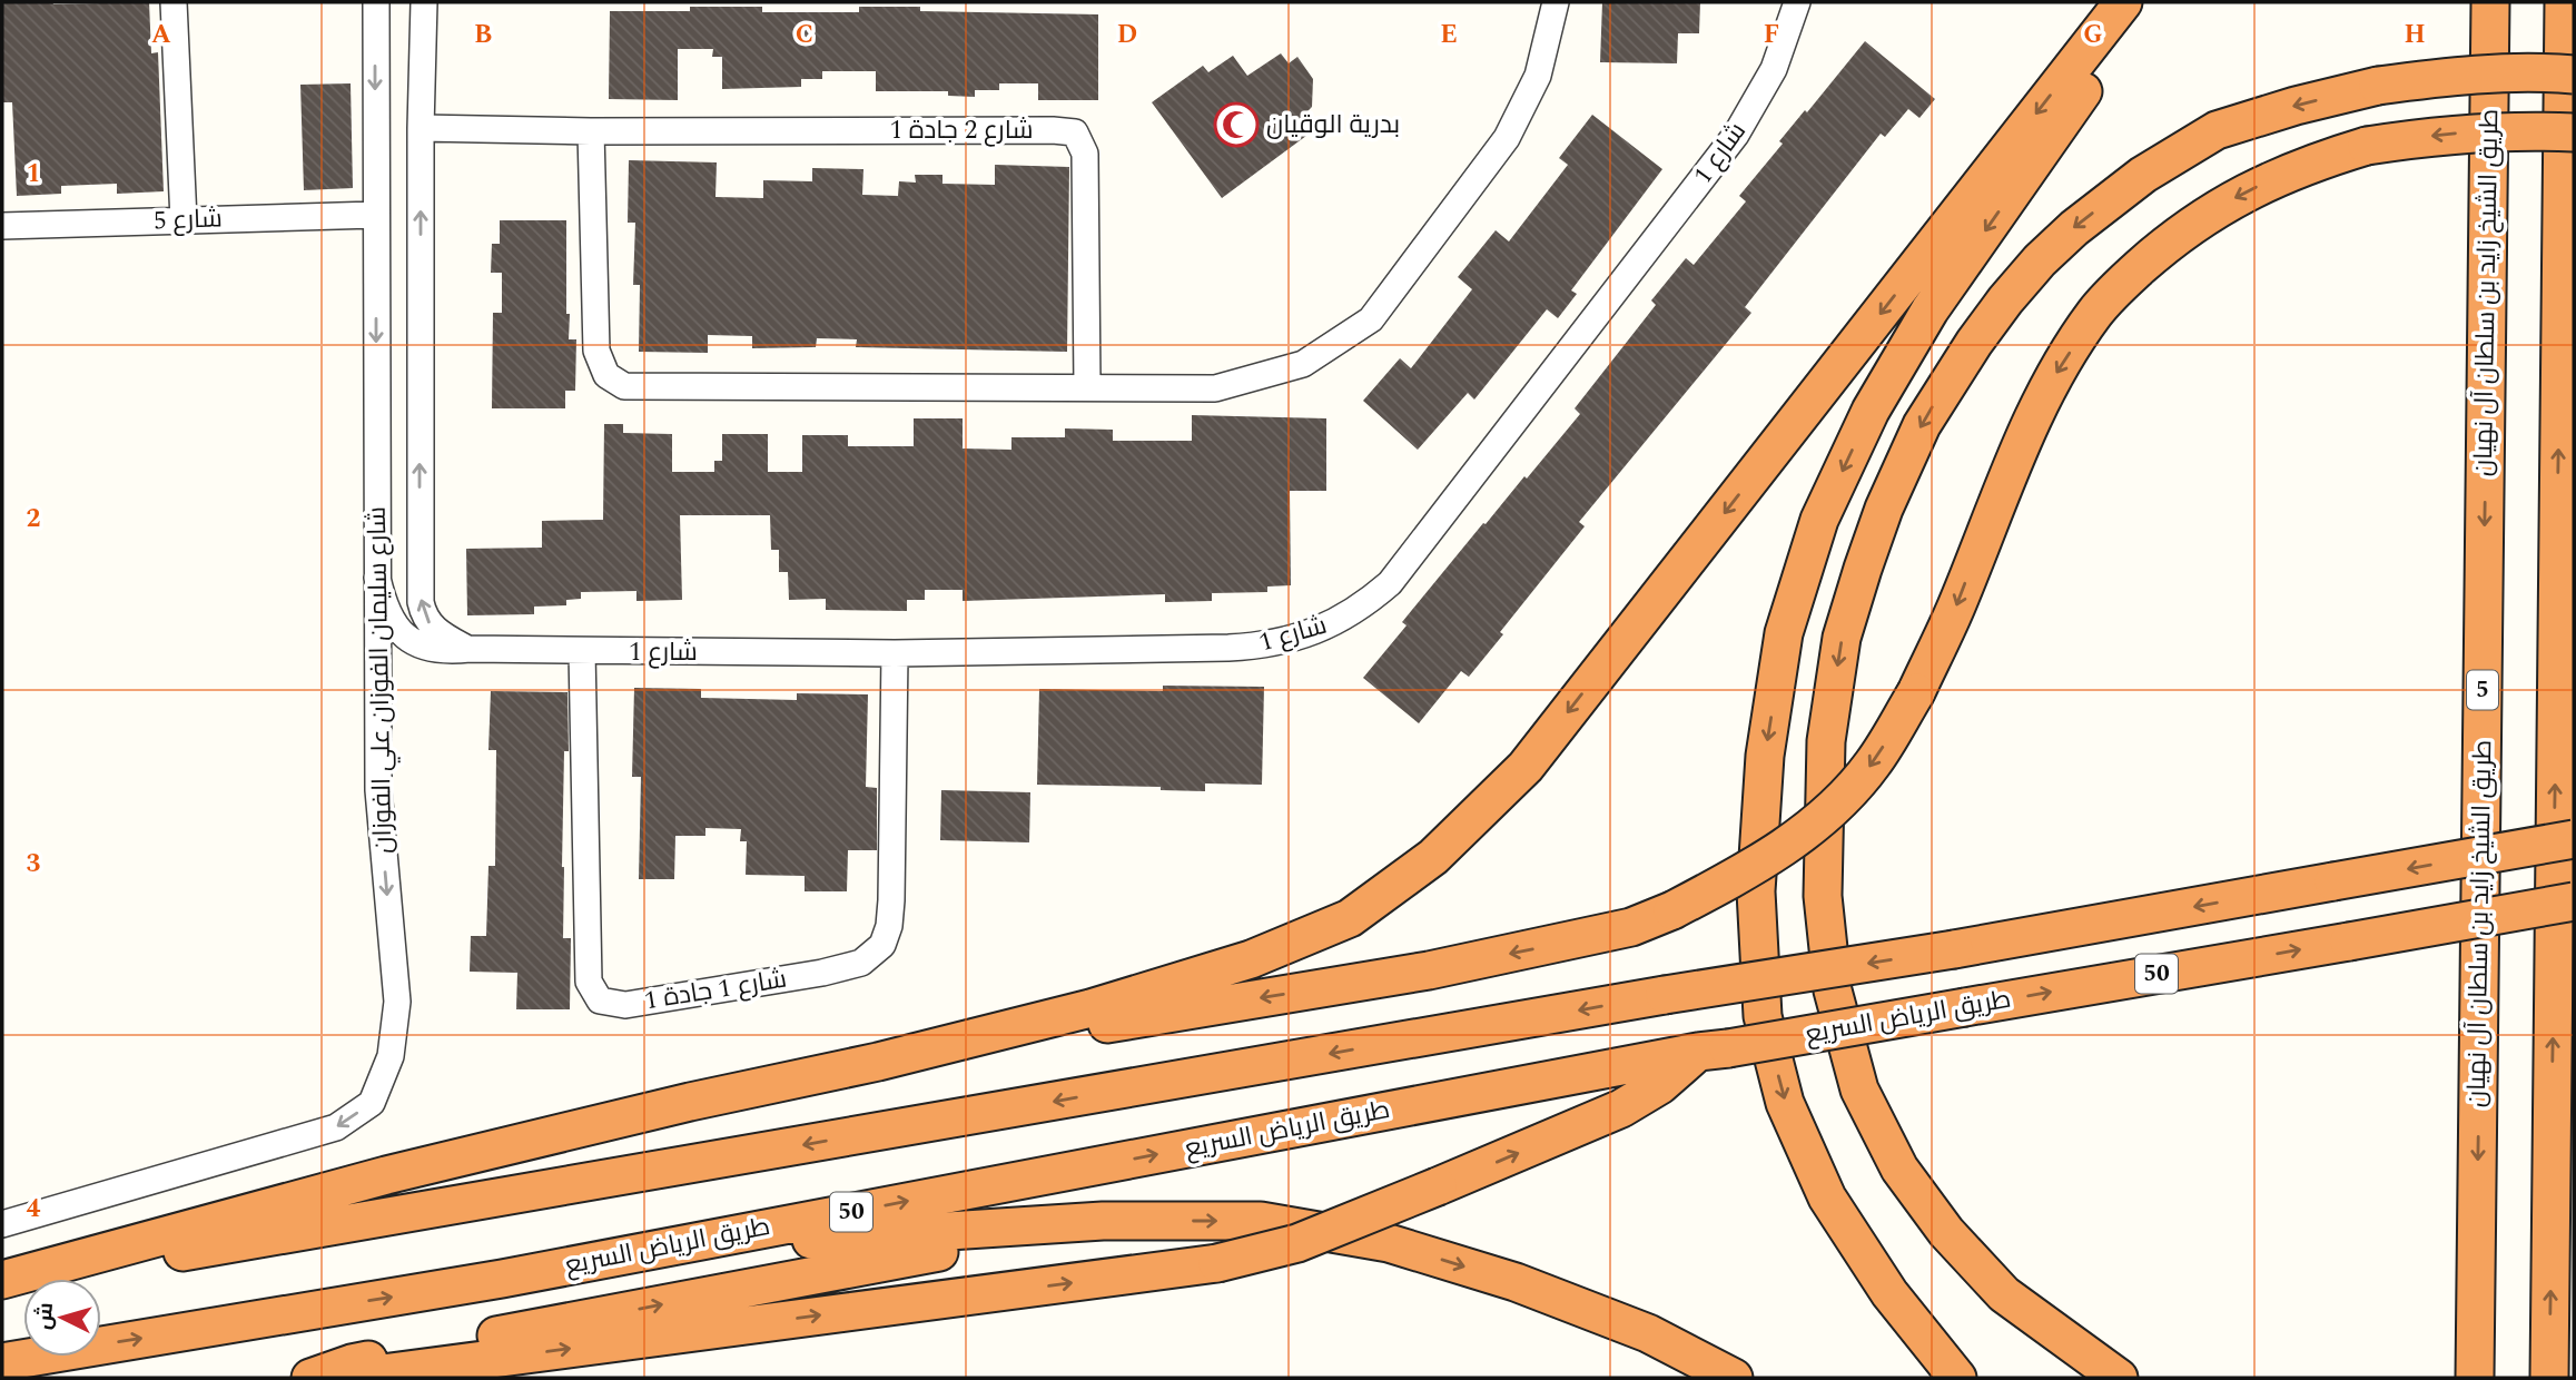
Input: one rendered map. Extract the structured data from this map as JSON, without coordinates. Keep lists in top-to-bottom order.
{
  "streets": {
    "highway": [
      "طريق الشيخ زايد بن سلطان آل نهيان",
      "5",
      "50",
      "طريق الرياض السريع"
    ],
    "street": [
      "شارع 2 جادة 1",
      "شارع 1",
      "شارع 5",
      "شارع سليمان الفوزان علي الفوزان",
      "شارع 1 جادة 1"
    ]
  },
  "crossings": [
    ["شارع 2 جادة 1", "شارع سليمان الفوزان علي الفوزان"],
    ["شارع 1", "شارع سليمان الفوزان علي الفوزان"],
    ["شارع 1", "شارع 1 جادة 1"],
    ["شارع 5", "شارع سليمان الفوزان علي الفوزان"]
  ],
  "places": {
    "mosque": ["بدرية الوقيان"]
  },
  "north": "left",
  "grid": {
    "columns": [
      "A",
      "B",
      "C",
      "D",
      "E",
      "F",
      "G",
      "H"
    ],
    "rows": [
      "1",
      "2",
      "3",
      "4"
    ]
  }
}
